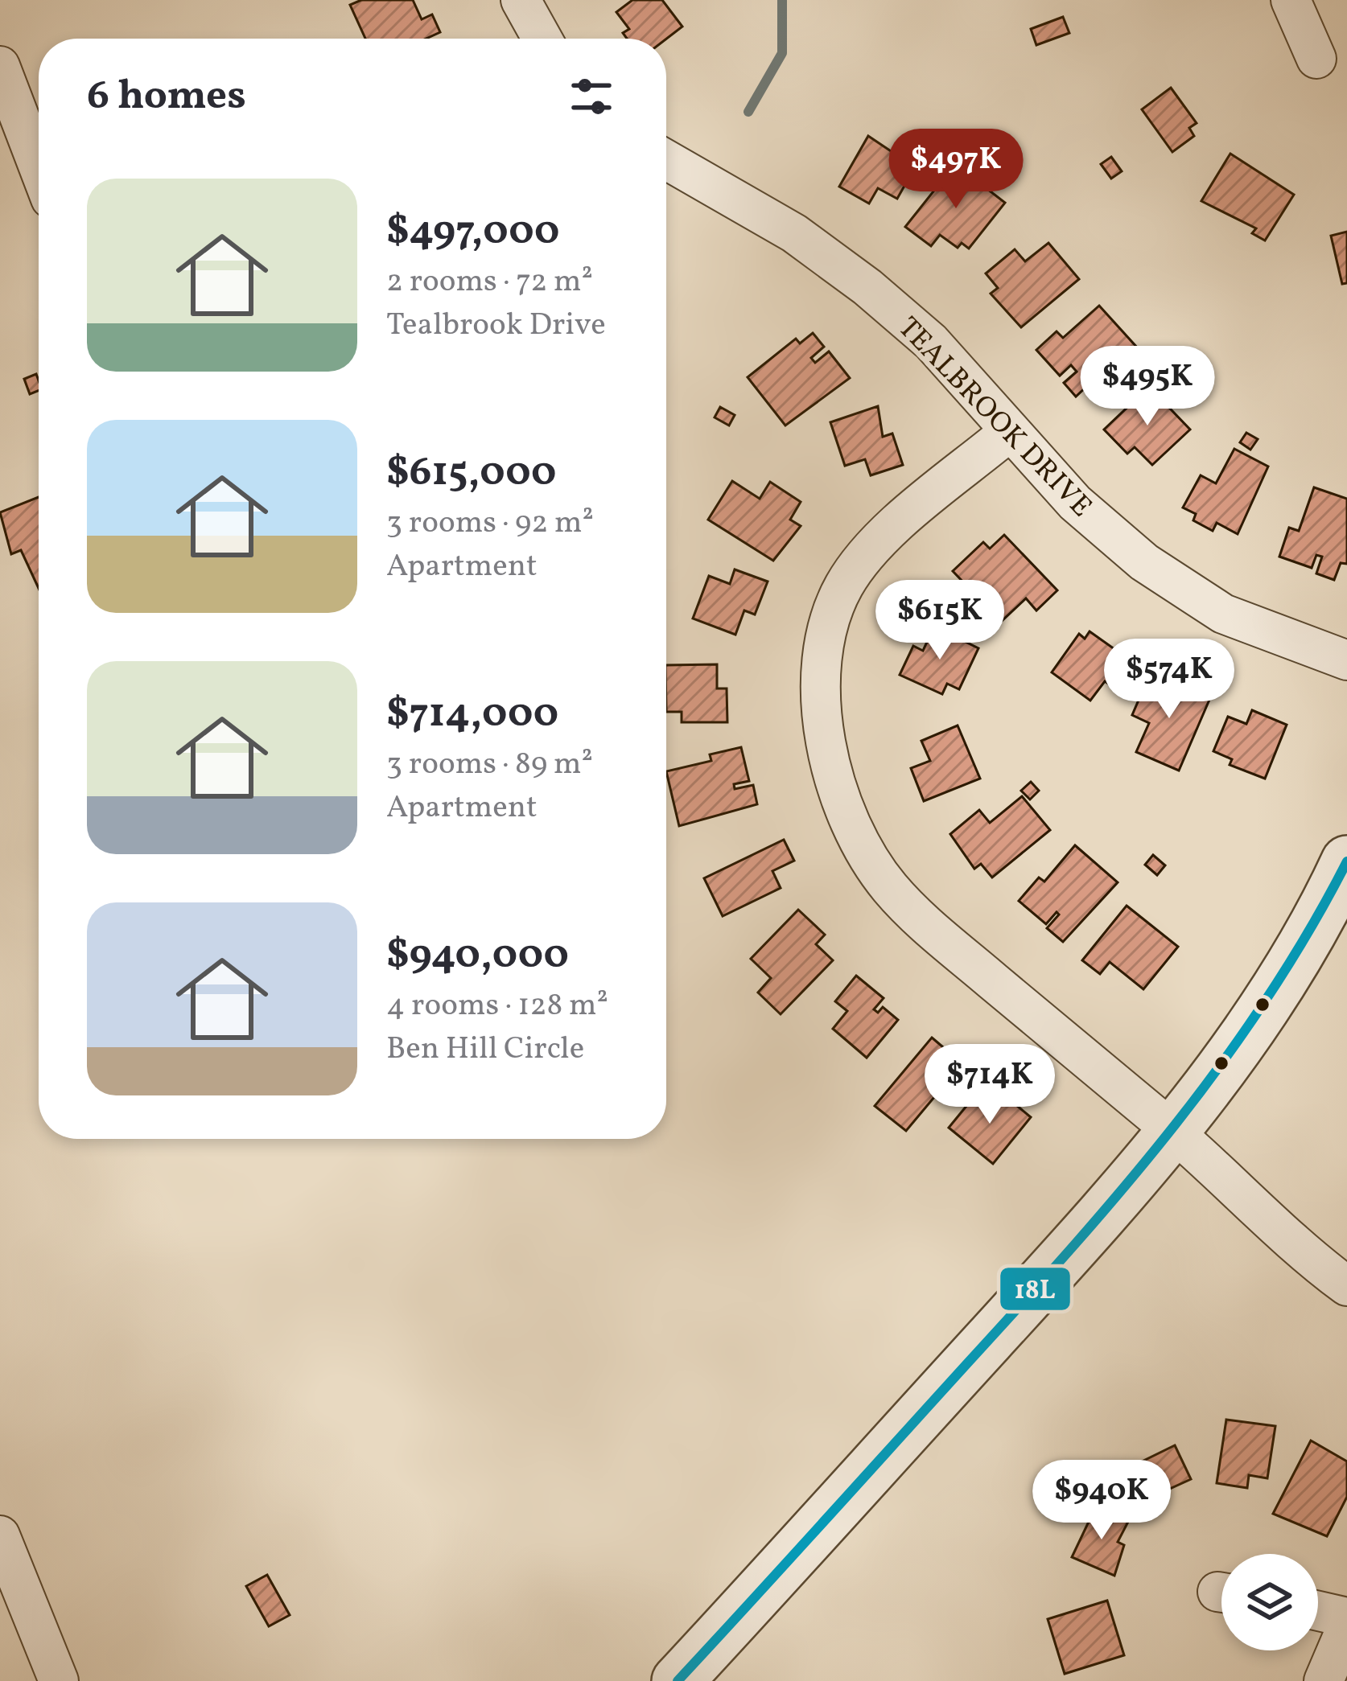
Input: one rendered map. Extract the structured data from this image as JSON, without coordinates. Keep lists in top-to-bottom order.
{
  "streets": {
    "street": ["TEALBROOK DRIVE"]
  },
  "lines": ["transit line 18L"],
  "page": {
    "heading": "6 homes",
    "price": [
      "$497K",
      "$495K",
      "$615K",
      "$574K",
      "$714K",
      "$940K"
    ],
    "list": [
      {
        "name": "$497,000",
        "note": "2 rooms · 72 m² · Tealbrook Drive"
      },
      {
        "name": "$615,000",
        "note": "3 rooms · 92 m² · Apartment"
      },
      {
        "name": "$714,000",
        "note": "3 rooms · 89 m² · Apartment"
      },
      {
        "name": "$940,000",
        "note": "4 rooms · 128 m² · Ben Hill Circle"
      }
    ]
  }
}
